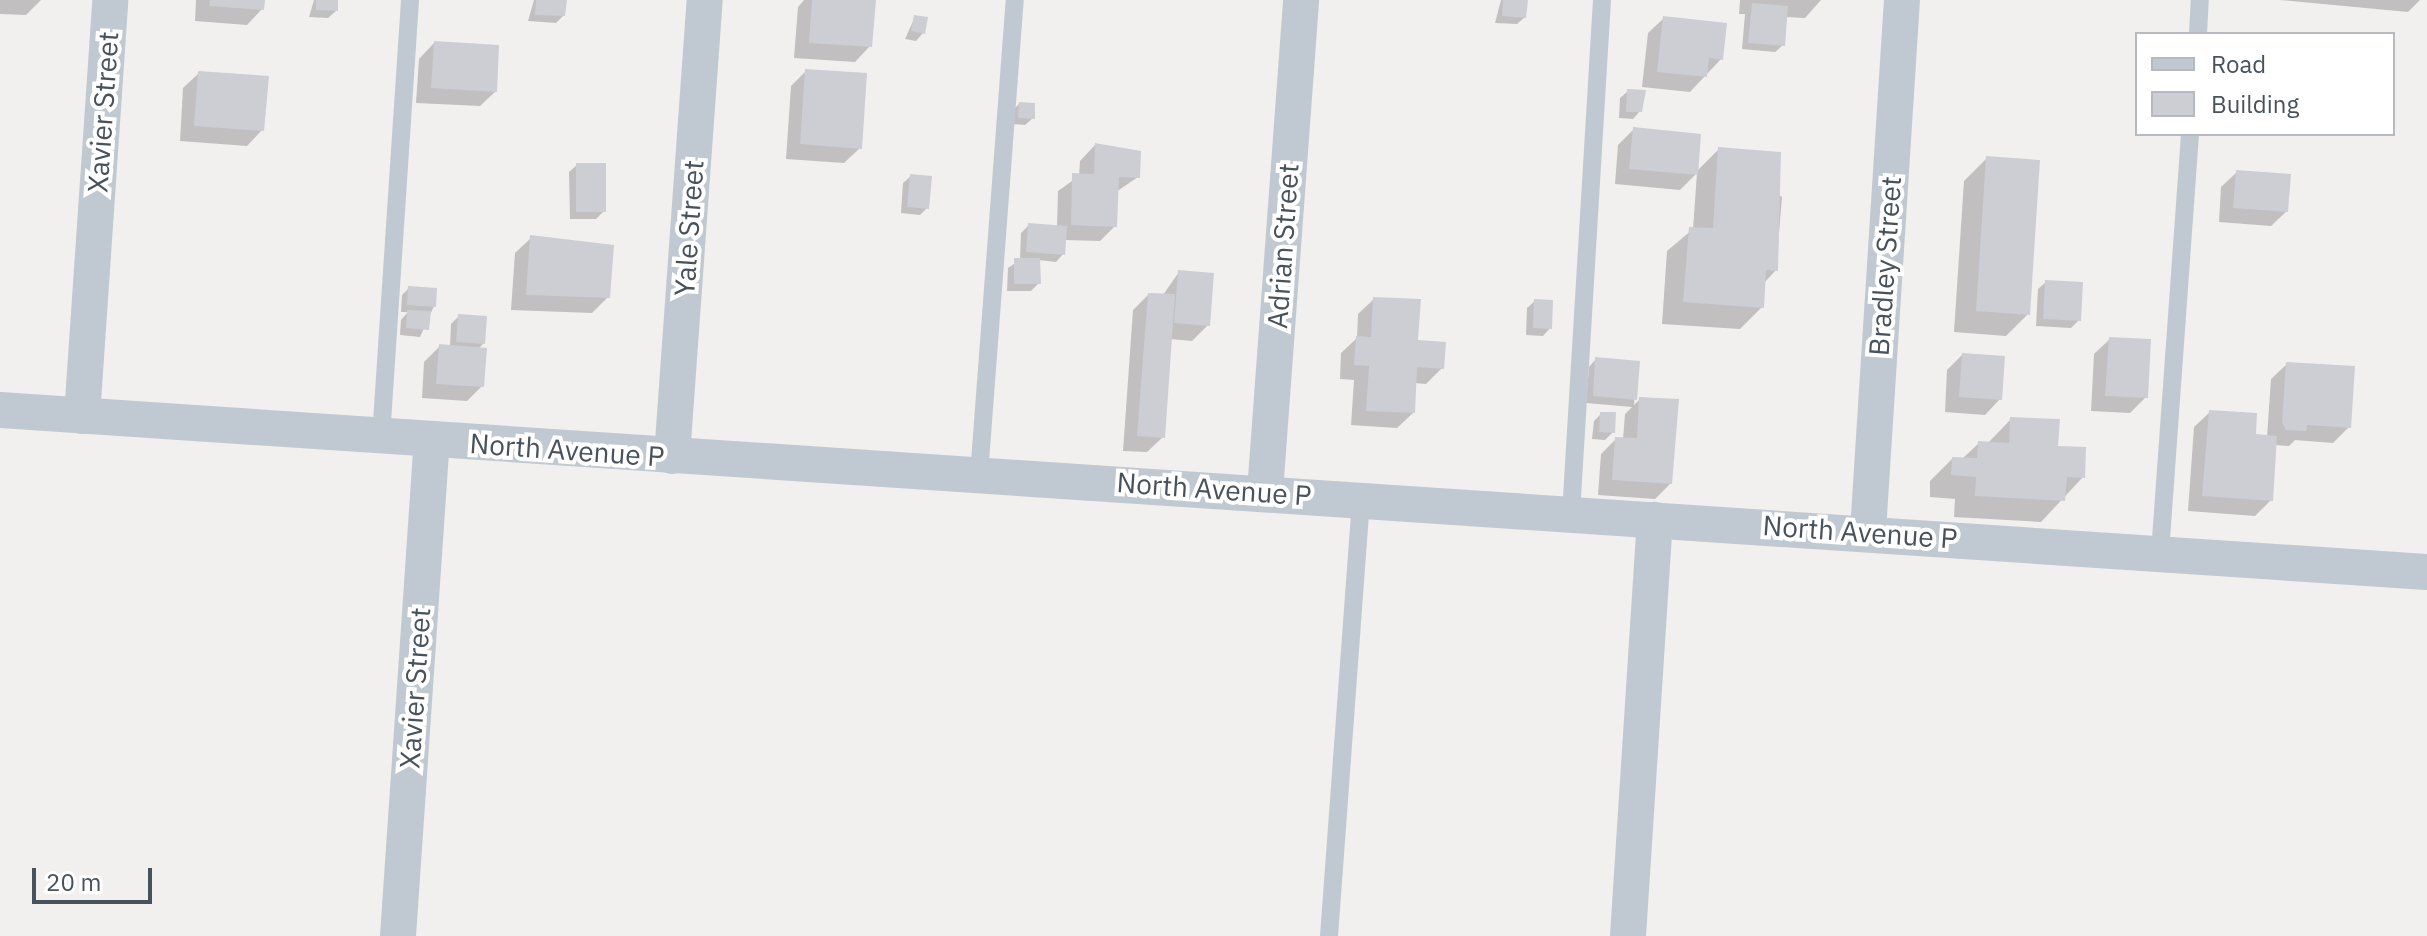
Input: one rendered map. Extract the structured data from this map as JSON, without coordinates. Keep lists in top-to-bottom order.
{
  "streets": {
    "street": [
      "Xavier Street",
      "Yale Street",
      "Adrian Street",
      "Bradley Street",
      "North Avenue P"
    ]
  },
  "crossings": [
    ["Xavier Street", "North Avenue P"],
    ["Yale Street", "North Avenue P"],
    ["Adrian Street", "North Avenue P"],
    ["Bradley Street", "North Avenue P"]
  ],
  "legend": ["Road", "Building"],
  "scale_bar": "20 m"
}
